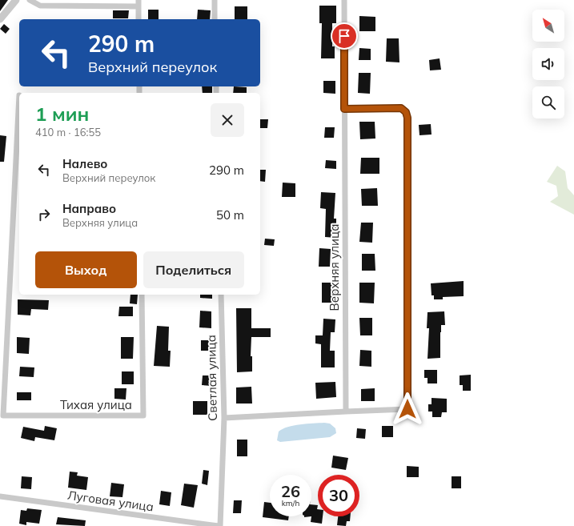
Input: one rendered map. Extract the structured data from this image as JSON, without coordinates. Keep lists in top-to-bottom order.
{
  "streets": {
    "street": [
      "Верхняя улица",
      "Светлая улица",
      "Тихая улица",
      "Луговая улица"
    ]
  },
  "crossings": [
    ["Светлая улица", "Луговая улица"]
  ],
  "north": "top left",
  "page": {
    "turn": ["290 m", "Верхний переулок"],
    "heading": ["1 мин", "410 m · 16:55"],
    "list": [
      {
        "name": "Налево",
        "note": "Верхний переулок",
        "value": "290 m"
      },
      {
        "name": "Направо",
        "note": "Верхняя улица",
        "value": "50 m"
      }
    ],
    "buttons": ["Выход", "Поделиться"],
    "speed": "26 km/h",
    "limit": "30"
  }
}
